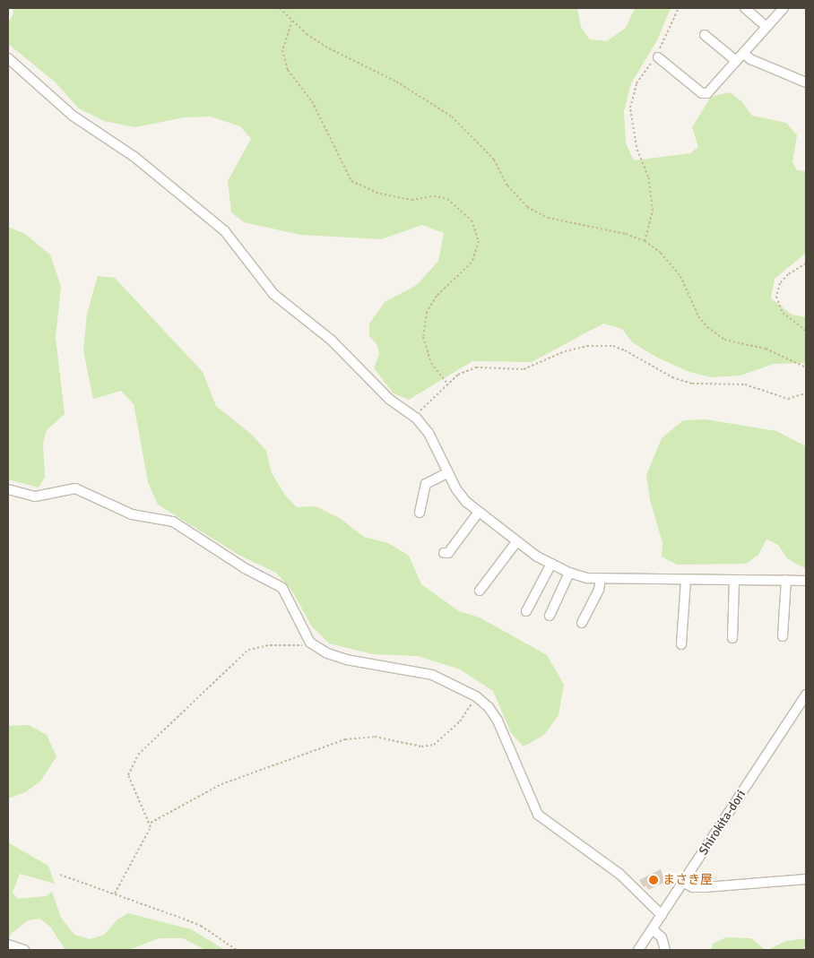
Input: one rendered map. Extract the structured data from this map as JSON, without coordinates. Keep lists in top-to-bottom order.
{
  "streets": {
    "street": ["Shirokita-dori"]
  },
  "places": ["まさき屋"]
}
